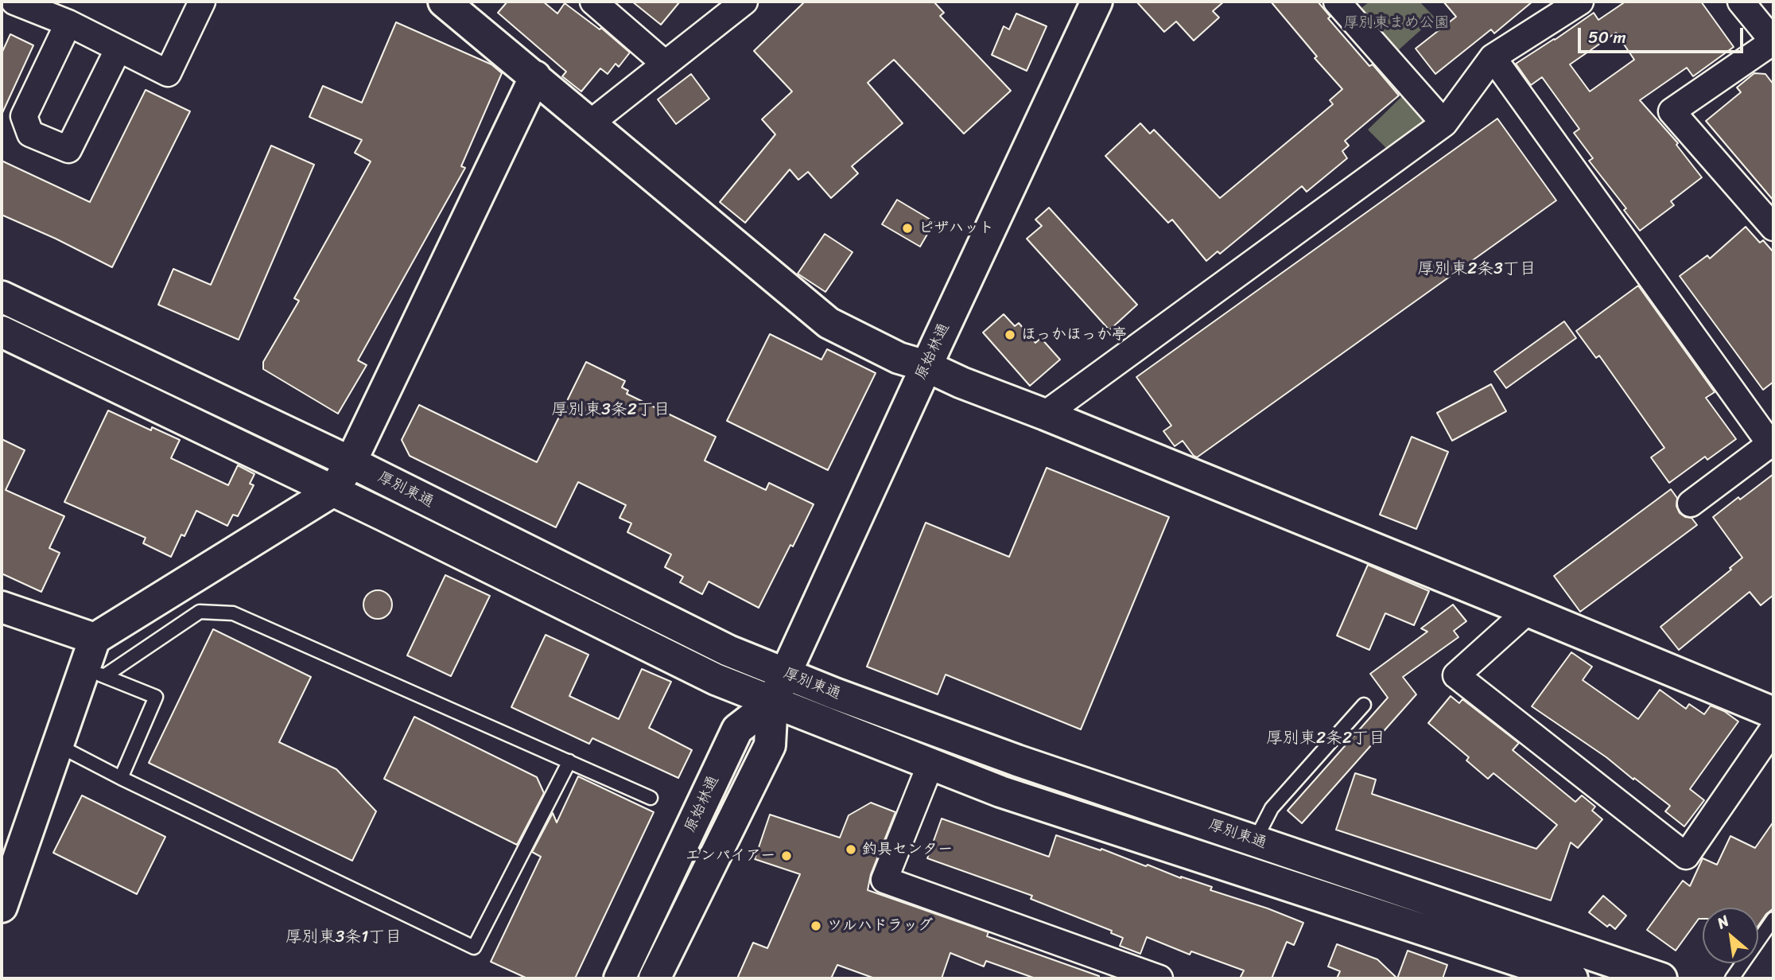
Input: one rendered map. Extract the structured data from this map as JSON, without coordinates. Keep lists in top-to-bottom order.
{
  "streets": {
    "street": ["原始林通", "厚別東通"]
  },
  "crossings": [
    ["原始林通", "厚別東通"]
  ],
  "districts": [
    "厚別東2条3丁目",
    "厚別東3条2丁目",
    "厚別東2条2丁目",
    "厚別東3条1丁目"
  ],
  "parks": ["厚別東まめ公園"],
  "places": [
    "ピザハット",
    "ほっかほっか亭",
    "釣具センター",
    "エンパイアー",
    "ツルハドラッグ"
  ],
  "scale_bar": "50 m",
  "north": "top left"
}
